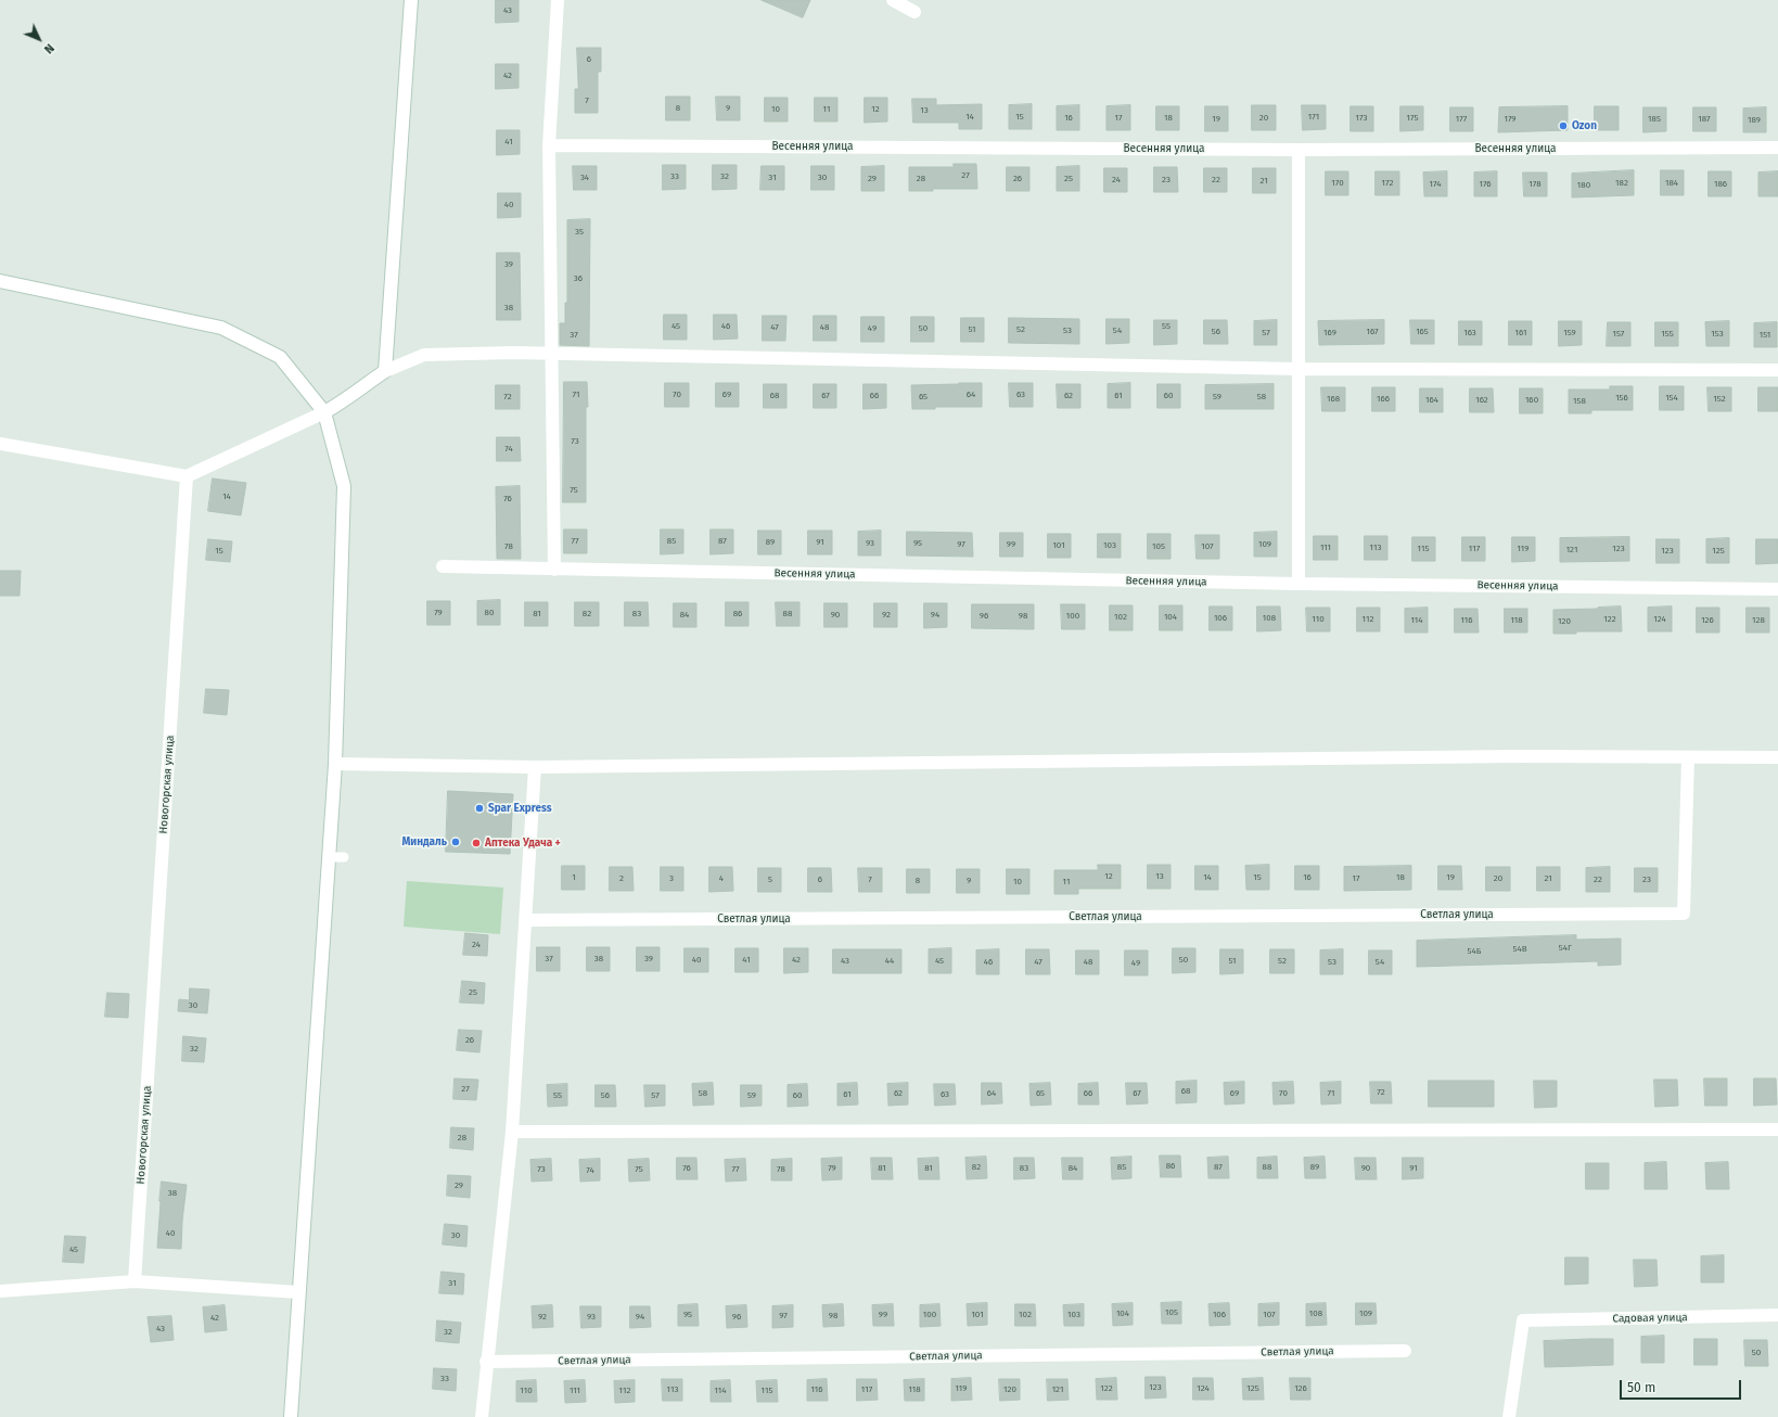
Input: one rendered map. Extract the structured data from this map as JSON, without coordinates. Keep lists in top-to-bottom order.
{
  "streets": {
    "street": [
      "Весенняя улица",
      "Новогорская улица",
      "Светлая улица",
      "Садовая улица"
    ]
  },
  "places": [
    "Ozon",
    "Spar Express",
    "Миндаль",
    "Аптека Удача +"
  ],
  "house_numbers": [
    "43",
    "6",
    "42",
    "7",
    "8",
    "9",
    "10",
    "11",
    "12",
    "13",
    "14",
    "15",
    "171",
    "16",
    "17",
    "18",
    "20",
    "173",
    "175",
    "19",
    "177",
    "179",
    "185",
    "187",
    "189",
    "41",
    "27",
    "33",
    "32",
    "34",
    "31",
    "30",
    "29",
    "28",
    "26",
    "25",
    "24",
    "23",
    "22",
    "21",
    "170",
    "172",
    "182",
    "184",
    "174",
    "176",
    "178",
    "186",
    "180",
    "40",
    "35",
    "39",
    "36",
    "38",
    "45",
    "46",
    "55",
    "47",
    "48",
    "49",
    "50",
    "51",
    "52",
    "53",
    "54",
    "56",
    "167",
    "165",
    "57",
    "169",
    "163",
    "161",
    "159",
    "157",
    "155",
    "153",
    "37",
    "151",
    "71",
    "70",
    "69",
    "64",
    "63",
    "68",
    "67",
    "66",
    "62",
    "61",
    "60",
    "72",
    "65",
    "59",
    "58",
    "156",
    "154",
    "168",
    "166",
    "152",
    "164",
    "162",
    "160",
    "158",
    "73",
    "74",
    "75",
    "14",
    "76",
    "77",
    "85",
    "87",
    "89",
    "91",
    "93",
    "95",
    "97",
    "99",
    "109",
    "101",
    "103",
    "78",
    "105",
    "107",
    "111",
    "113",
    "115",
    "117",
    "119",
    "123",
    "121",
    "15",
    "123",
    "125",
    "79",
    "80",
    "81",
    "82",
    "83",
    "86",
    "88",
    "84",
    "90",
    "92",
    "94",
    "96",
    "98",
    "100",
    "102",
    "104",
    "106",
    "108",
    "110",
    "112",
    "122",
    "124",
    "114",
    "116",
    "118",
    "126",
    "128",
    "120",
    "12",
    "13",
    "1",
    "14",
    "15",
    "16",
    "18",
    "19",
    "2",
    "3",
    "4",
    "17",
    "20",
    "21",
    "5",
    "6",
    "7",
    "22",
    "23",
    "8",
    "9",
    "10",
    "11",
    "24",
    "54Г",
    "54В",
    "54Б",
    "37",
    "38",
    "39",
    "40",
    "41",
    "42",
    "50",
    "43",
    "44",
    "45",
    "51",
    "52",
    "46",
    "47",
    "48",
    "53",
    "54",
    "49",
    "25",
    "30",
    "26",
    "32",
    "27",
    "68",
    "72",
    "58",
    "62",
    "64",
    "65",
    "66",
    "67",
    "69",
    "70",
    "71",
    "61",
    "63",
    "55",
    "56",
    "57",
    "59",
    "60",
    "28",
    "86",
    "82",
    "85",
    "87",
    "88",
    "89",
    "76",
    "79",
    "81",
    "81",
    "83",
    "84",
    "90",
    "91",
    "73",
    "75",
    "77",
    "78",
    "74",
    "29",
    "38",
    "40",
    "30",
    "45",
    "31",
    "105",
    "104",
    "108",
    "109",
    "95",
    "99",
    "100",
    "101",
    "102",
    "103",
    "106",
    "107",
    "97",
    "98",
    "92",
    "93",
    "94",
    "96",
    "42",
    "43",
    "32",
    "50",
    "33",
    "123",
    "119",
    "122",
    "124",
    "125",
    "126",
    "113",
    "116",
    "117",
    "118",
    "120",
    "121",
    "110",
    "111",
    "112",
    "114",
    "115"
  ],
  "scale_bar": "50 m",
  "north": "bottom right"
}
